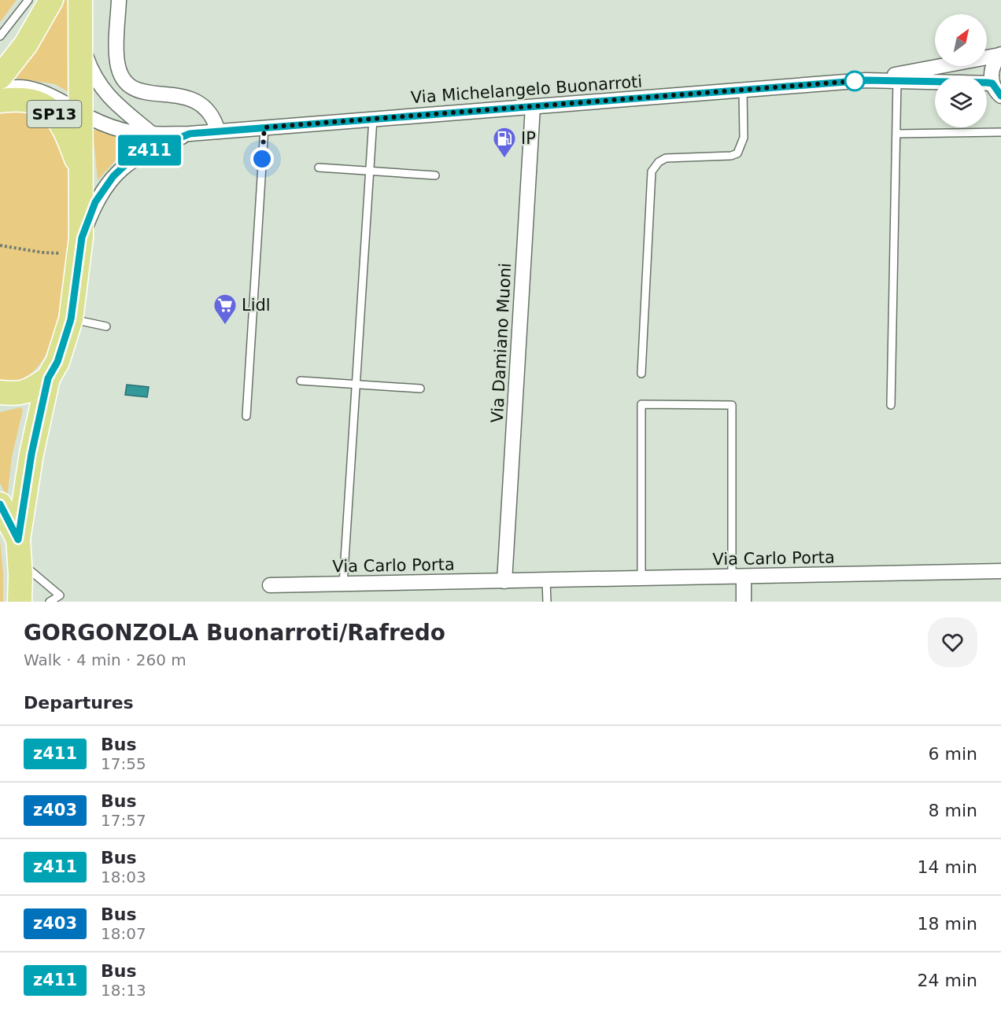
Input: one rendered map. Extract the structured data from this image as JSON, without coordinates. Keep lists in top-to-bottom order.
{
  "streets": {
    "main road": ["SP13"],
    "street": ["Via Michelangelo Buonarroti", "Via Damiano Muoni", "Via Carlo Porta"]
  },
  "crossings": [
    ["Via Michelangelo Buonarroti", "SP13"],
    ["Via Michelangelo Buonarroti", "Via Damiano Muoni"],
    ["Via Damiano Muoni", "Via Carlo Porta"]
  ],
  "places": {
    "fuel station": ["IP"],
    "supermarket": ["Lidl"]
  },
  "lines": ["bus line z411"],
  "north": "top right",
  "page": {
    "on_map": "z411",
    "heading": [
      ["GORGONZOLA Buonarroti/Rafredo", "Walk · 4 min · 260 m"],
      "Departures"
    ],
    "list": [
      {
        "mark": "z411",
        "name": "Bus",
        "note": "17:55",
        "value": "6 min"
      },
      {
        "mark": "z403",
        "name": "Bus",
        "note": "17:57",
        "value": "8 min"
      },
      {
        "mark": "z411",
        "name": "Bus",
        "note": "18:03",
        "value": "14 min"
      },
      {
        "mark": "z403",
        "name": "Bus",
        "note": "18:07",
        "value": "18 min"
      },
      {
        "mark": "z411",
        "name": "Bus",
        "note": "18:13",
        "value": "24 min"
      }
    ]
  }
}
